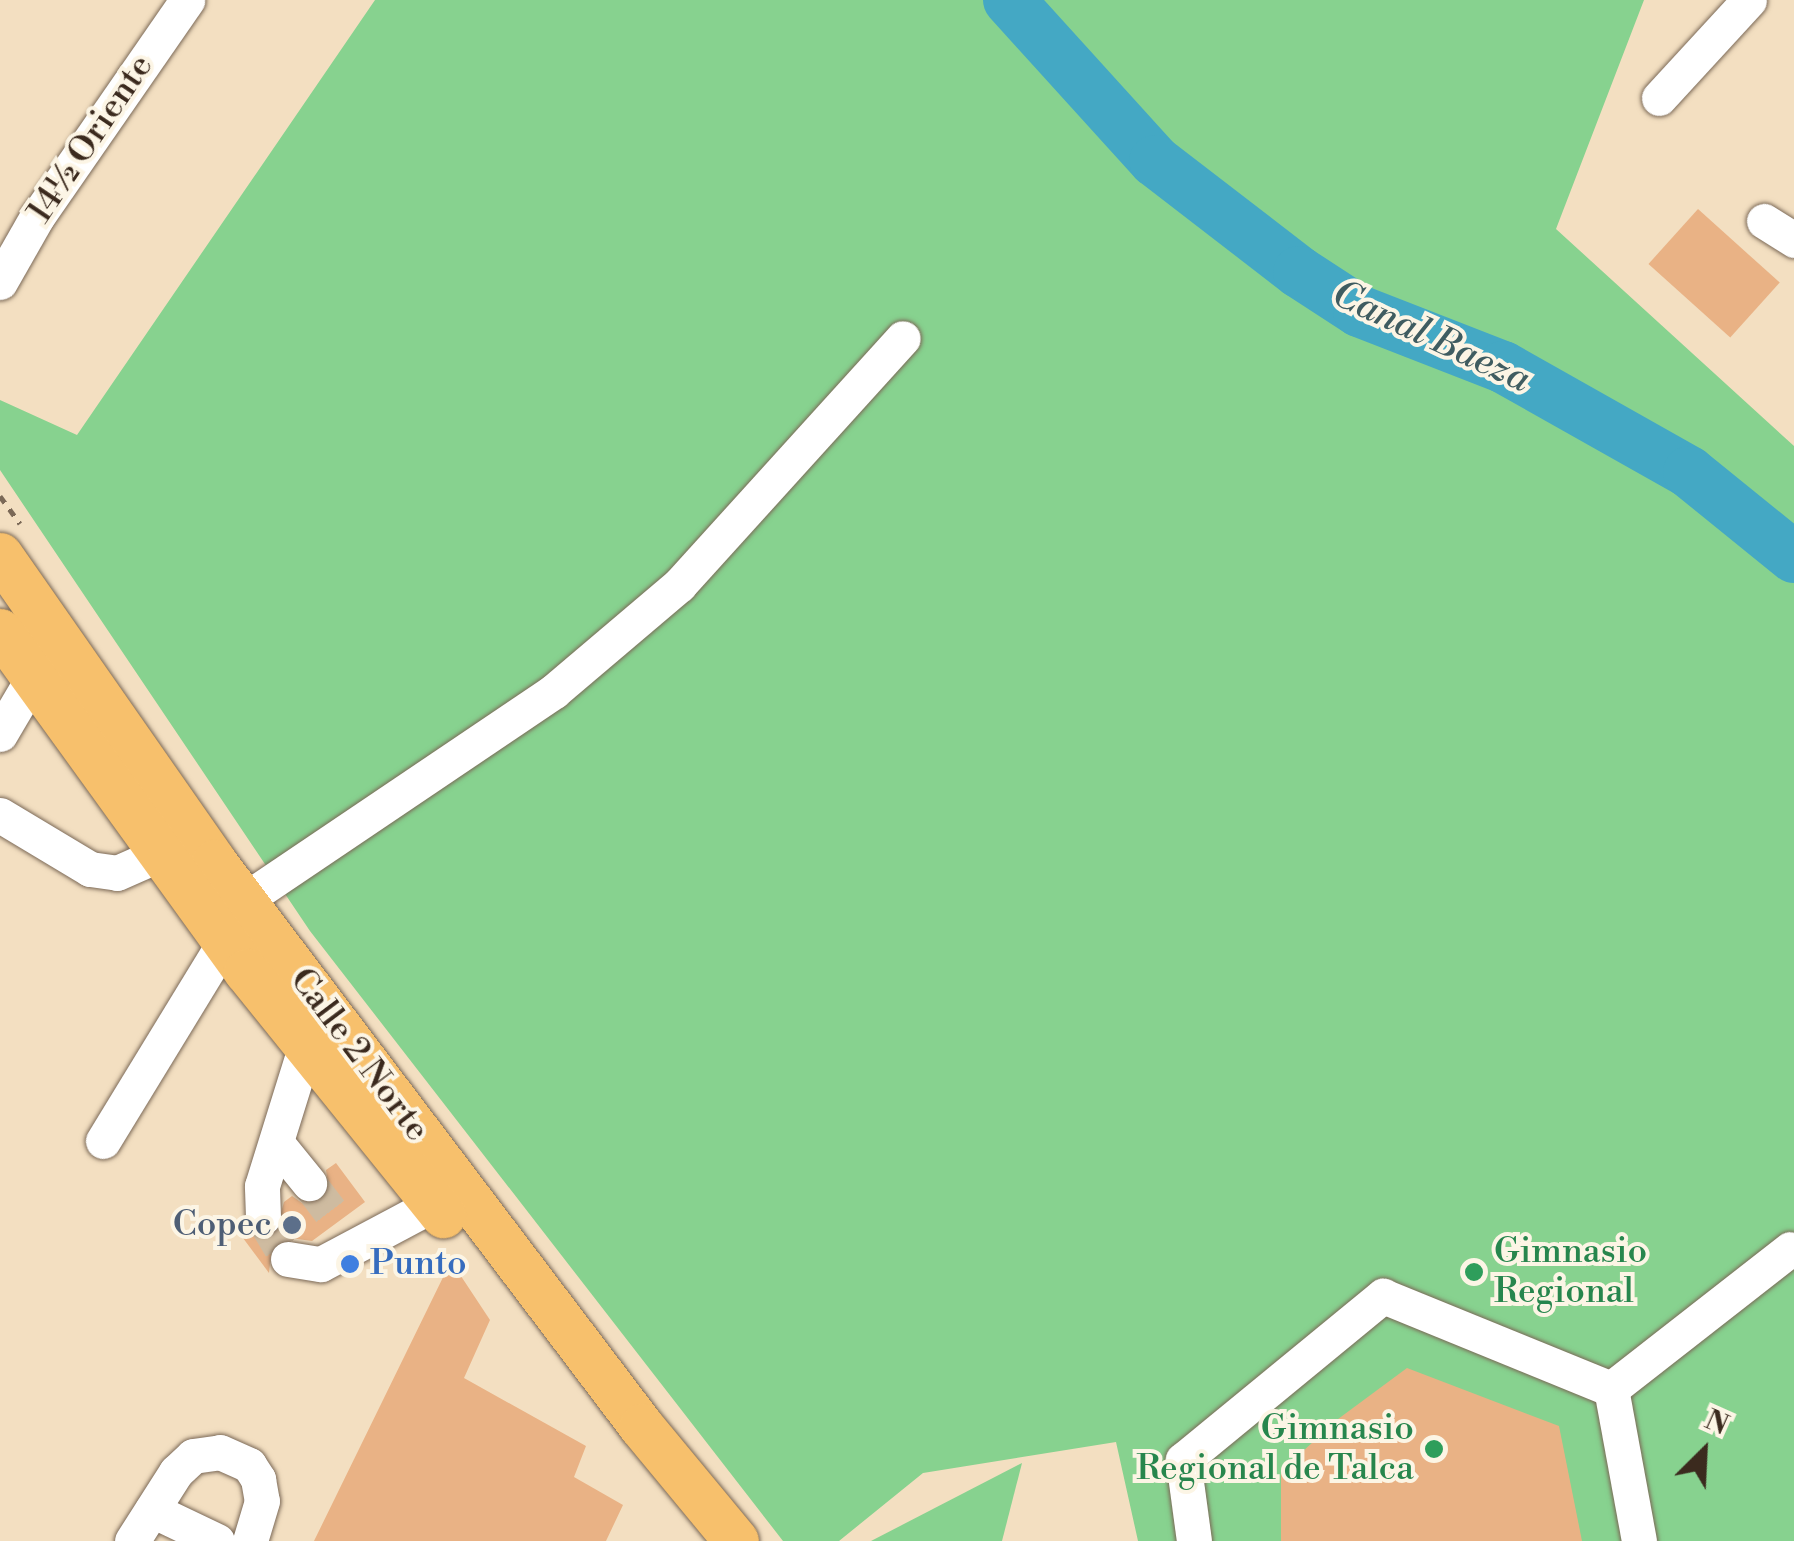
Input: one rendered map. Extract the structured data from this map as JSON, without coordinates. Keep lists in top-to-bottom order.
{
  "streets": {
    "main road": ["Calle 2 Norte"],
    "street": ["14½ Oriente"]
  },
  "water": ["Canal Baeza"],
  "places": [
    "Copec",
    "Punto",
    "Gimnasio Regional",
    "Gimnasio Regional de Talca"
  ],
  "north": "top right"
}
